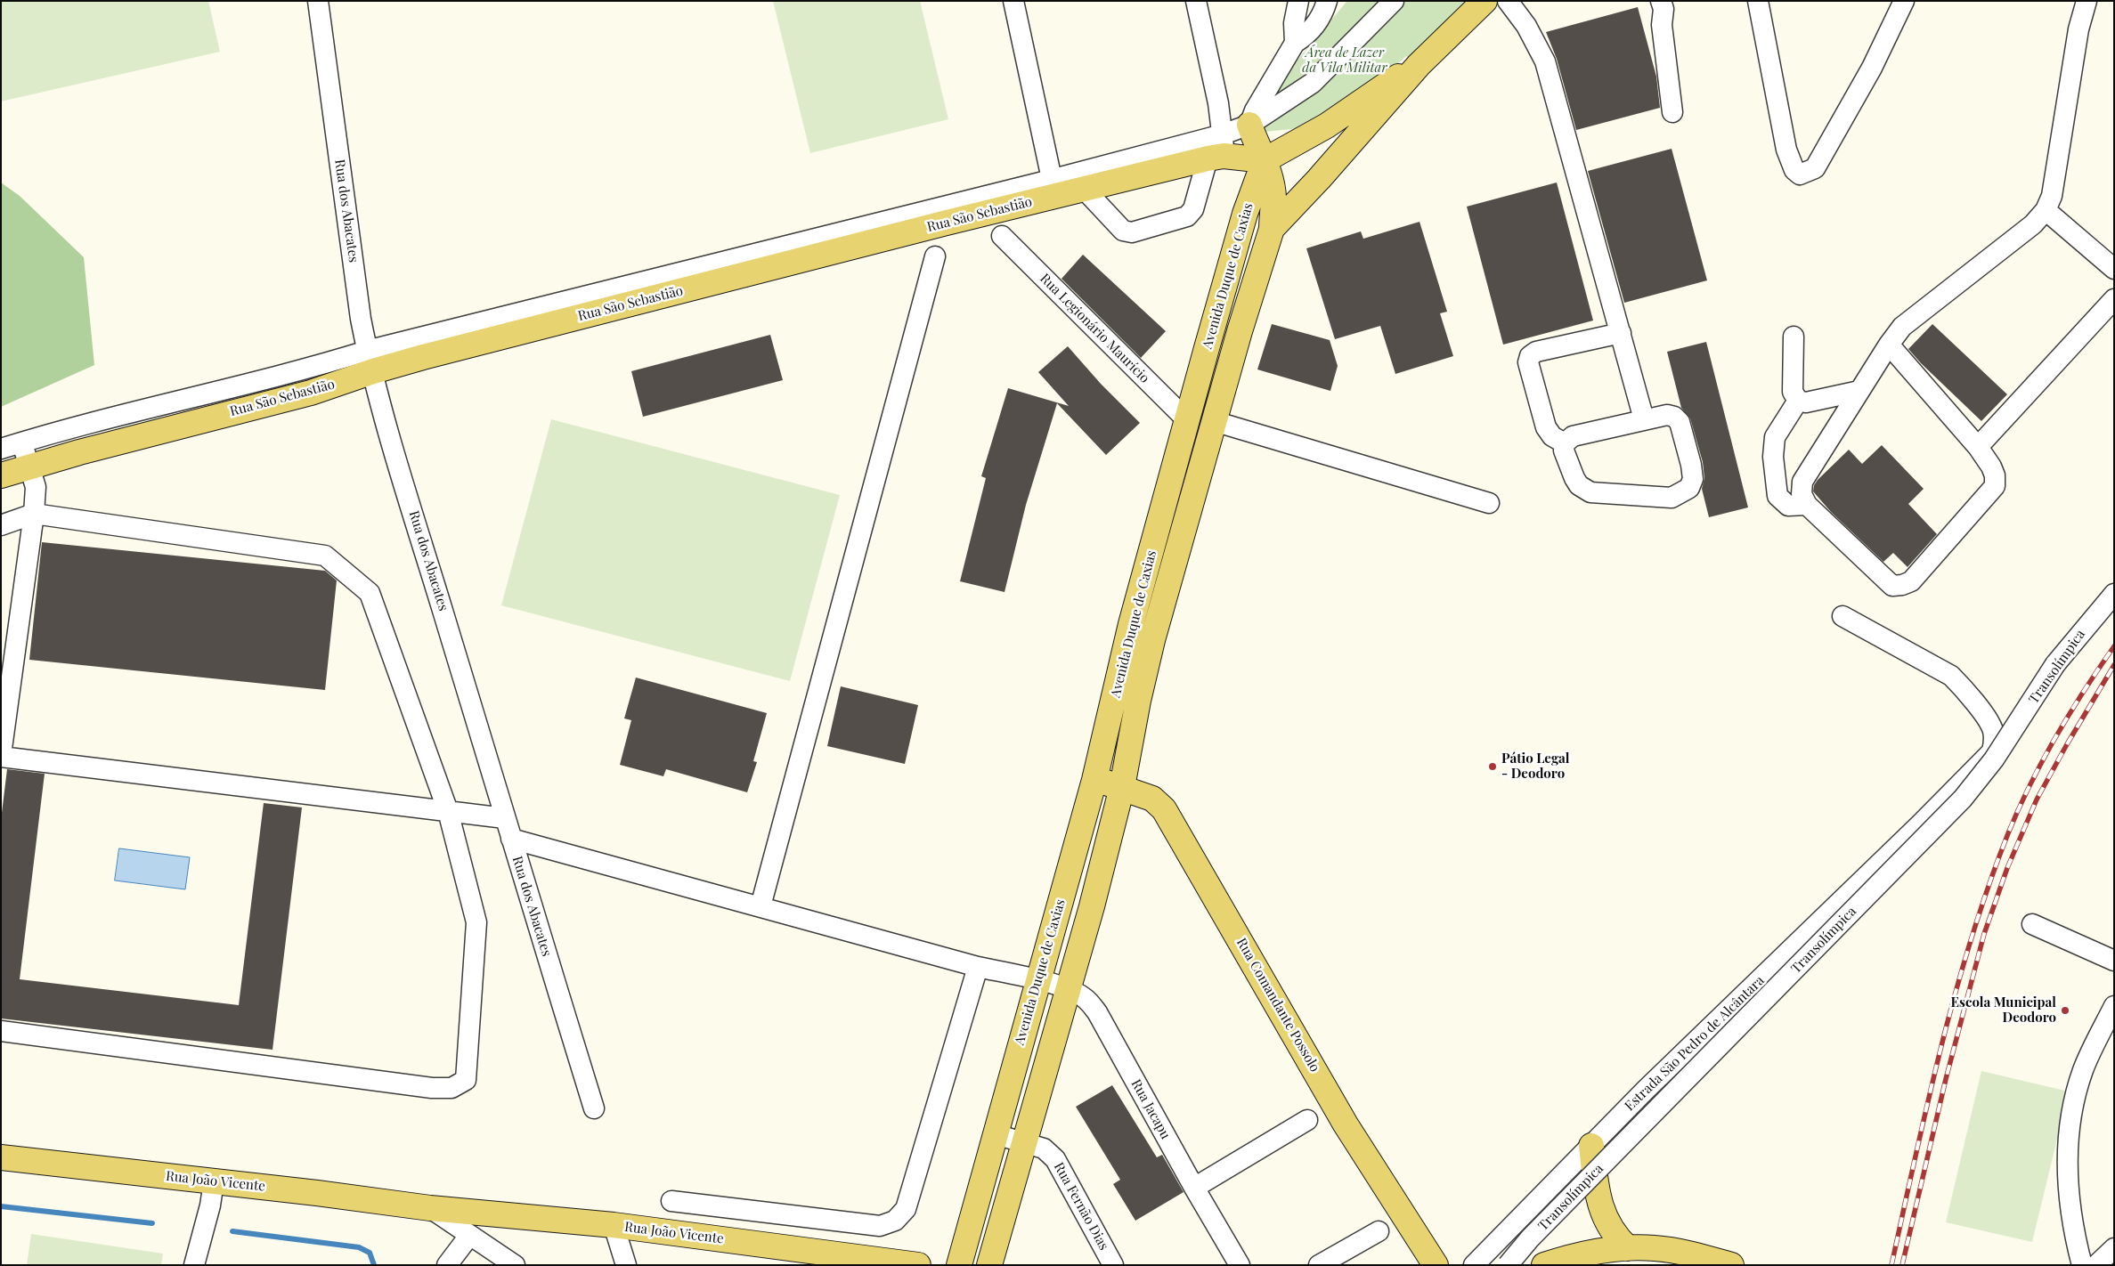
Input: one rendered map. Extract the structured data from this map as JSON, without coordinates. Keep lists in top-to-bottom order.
{
  "streets": {
    "main road": [
      "Rua São Sebastião",
      "Avenida Duque de Caxias",
      "Rua Comandante Possolo",
      "Rua João Vicente"
    ],
    "street": [
      "Rua dos Abacates",
      "Rua Legionário Maurício",
      "Transolímpica",
      "Estrada São Pedro de Alcântara",
      "Rua Jacapu",
      "Rua Fernão Dias"
    ]
  },
  "crossings": [
    ["Rua dos Abacates", "Rua São Sebastião"],
    ["Rua dos Abacates", "Rua Jacapu"],
    ["Rua São Sebastião", "Avenida Duque de Caxias"],
    ["Avenida Duque de Caxias", "Rua Legionário Maurício"],
    ["Avenida Duque de Caxias", "Rua Comandante Possolo"],
    ["Avenida Duque de Caxias", "Rua Jacapu"],
    ["Avenida Duque de Caxias", "Rua Fernão Dias"]
  ],
  "parks": ["Área de Lazer da Vila Militar"],
  "places": ["Pátio Legal - Deodoro", "Escola Municipal Deodoro"]
}
